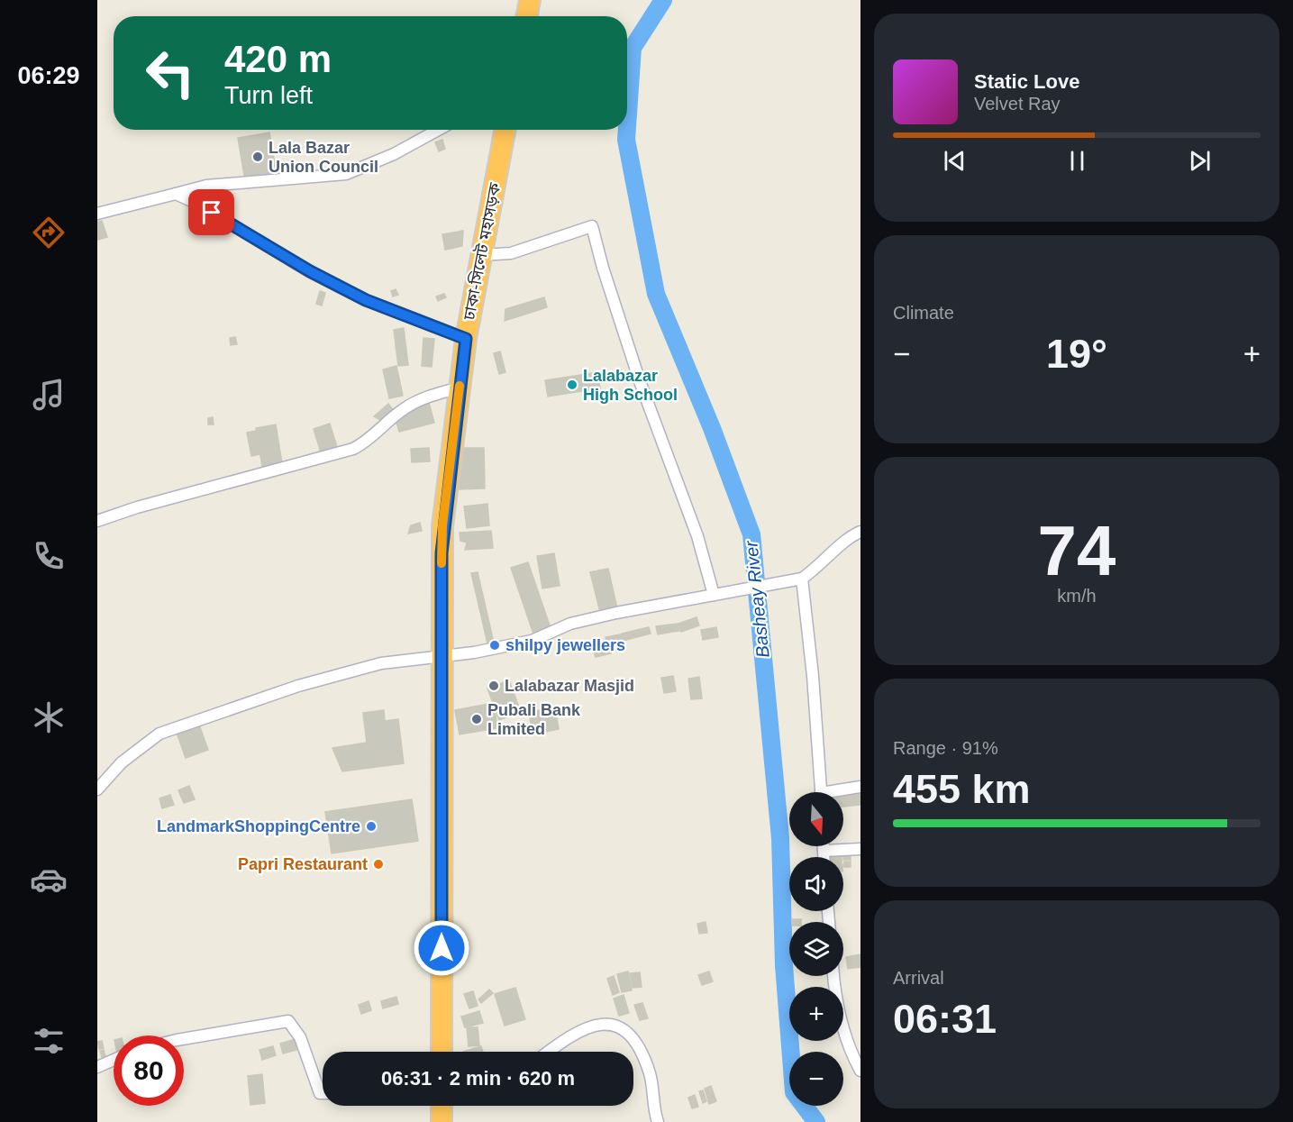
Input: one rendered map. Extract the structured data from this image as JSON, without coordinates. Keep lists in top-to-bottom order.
{
  "streets": {
    "highway": ["ঢাকা-সিলেট মহাসড়ক"]
  },
  "water": ["Basheay River"],
  "places": [
    "Lala Bazar Union Council",
    "Lalabazar High School",
    "shilpy jewellers",
    "Lalabazar Masjid",
    "Pubali Bank Limited",
    "LandmarkShoppingCentre",
    "Papri Restaurant"
  ],
  "north": "bottom",
  "page": {
    "tabs": "06:29",
    "turn": ["420 m", "Turn left"],
    "song": ["Static Love", "Velvet Ray"],
    "tile": [
      "Climate",
      ["74", "km/h"],
      ["Range · 91%", "455 km"],
      ["Arrival", "06:31"]
    ],
    "heat": ["−", "19°", "+"],
    "map_buttons": ["+", "−"],
    "limit": "80",
    "trip": "06:31 · 2 min · 620 m"
  }
}
